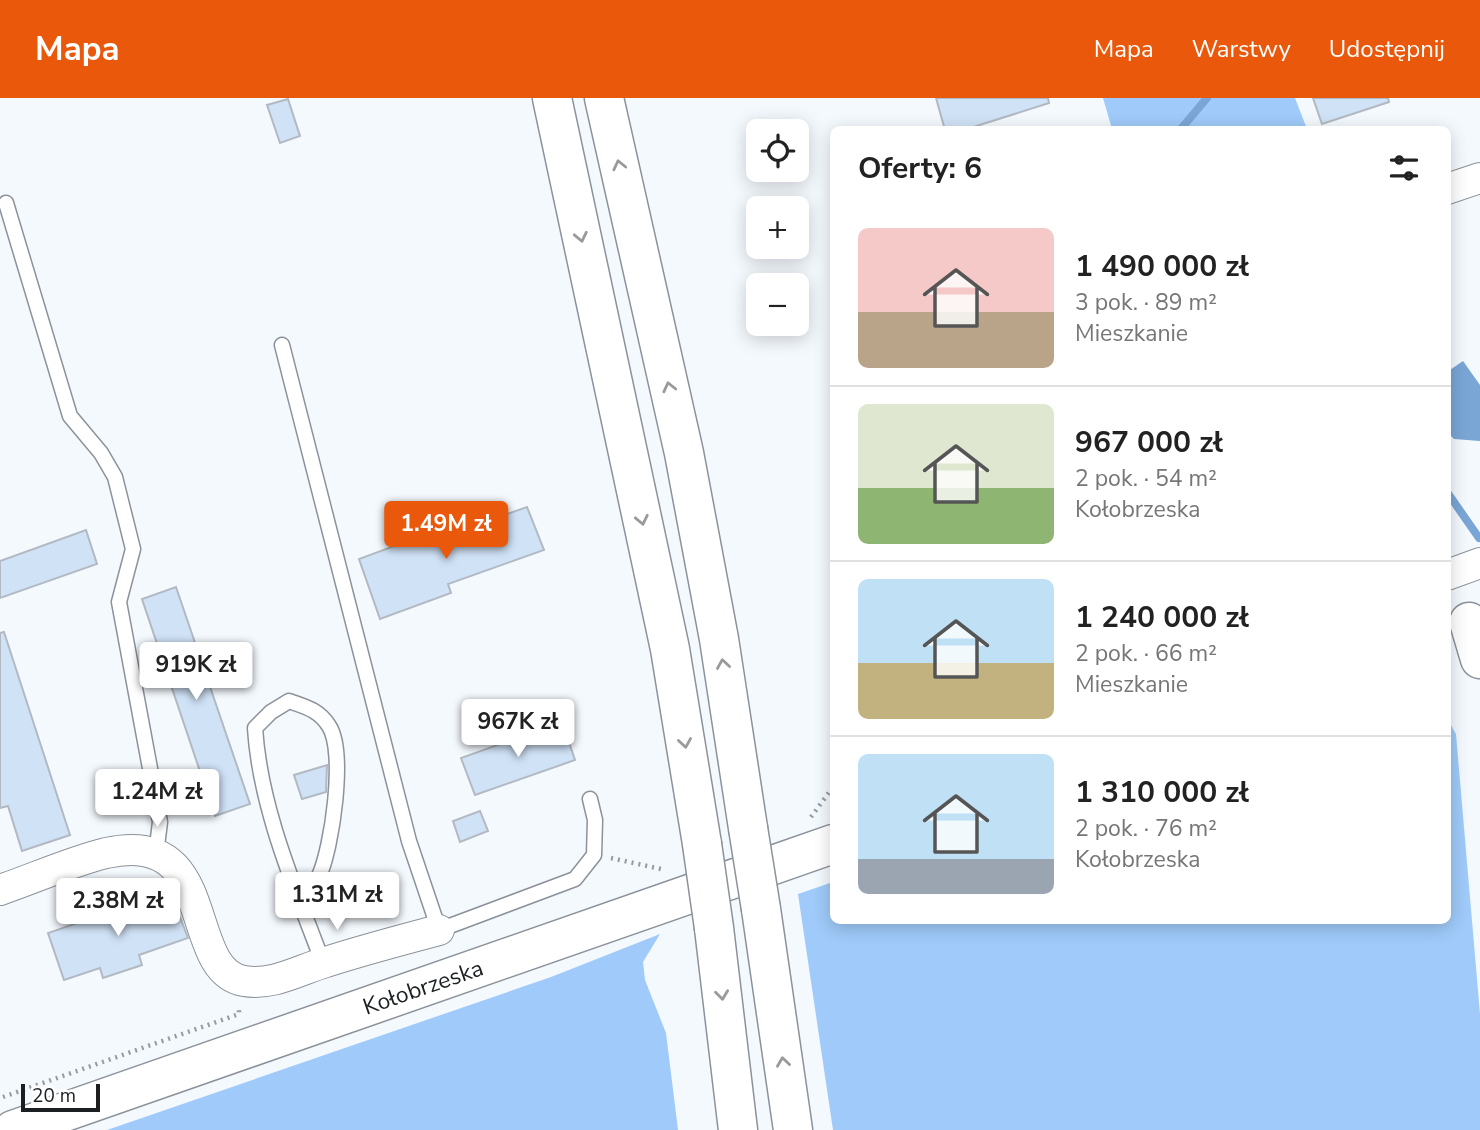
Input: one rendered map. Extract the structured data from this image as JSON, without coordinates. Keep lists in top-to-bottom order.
{
  "streets": {
    "main road": ["Kołobrzeska"]
  },
  "scale_bar": "20 m",
  "page": {
    "header": "Mapa",
    "nav": ["Mapa", "Warstwy", "Udostępnij"],
    "map_buttons": ["+", "−"],
    "heading": "Oferty: 6",
    "list": [
      {
        "name": "1 490 000 zł",
        "note": "3 pok. · 89 m² · Mieszkanie"
      },
      {
        "name": "967 000 zł",
        "note": "2 pok. · 54 m² · Kołobrzeska"
      },
      {
        "name": "1 240 000 zł",
        "note": "2 pok. · 66 m² · Mieszkanie"
      },
      {
        "name": "1 310 000 zł",
        "note": "2 pok. · 76 m² · Kołobrzeska"
      }
    ],
    "price": [
      "1.49M zł",
      "919K zł",
      "967K zł",
      "1.24M zł",
      "1.31M zł",
      "2.38M zł"
    ],
    "scale": "20 m"
  }
}
